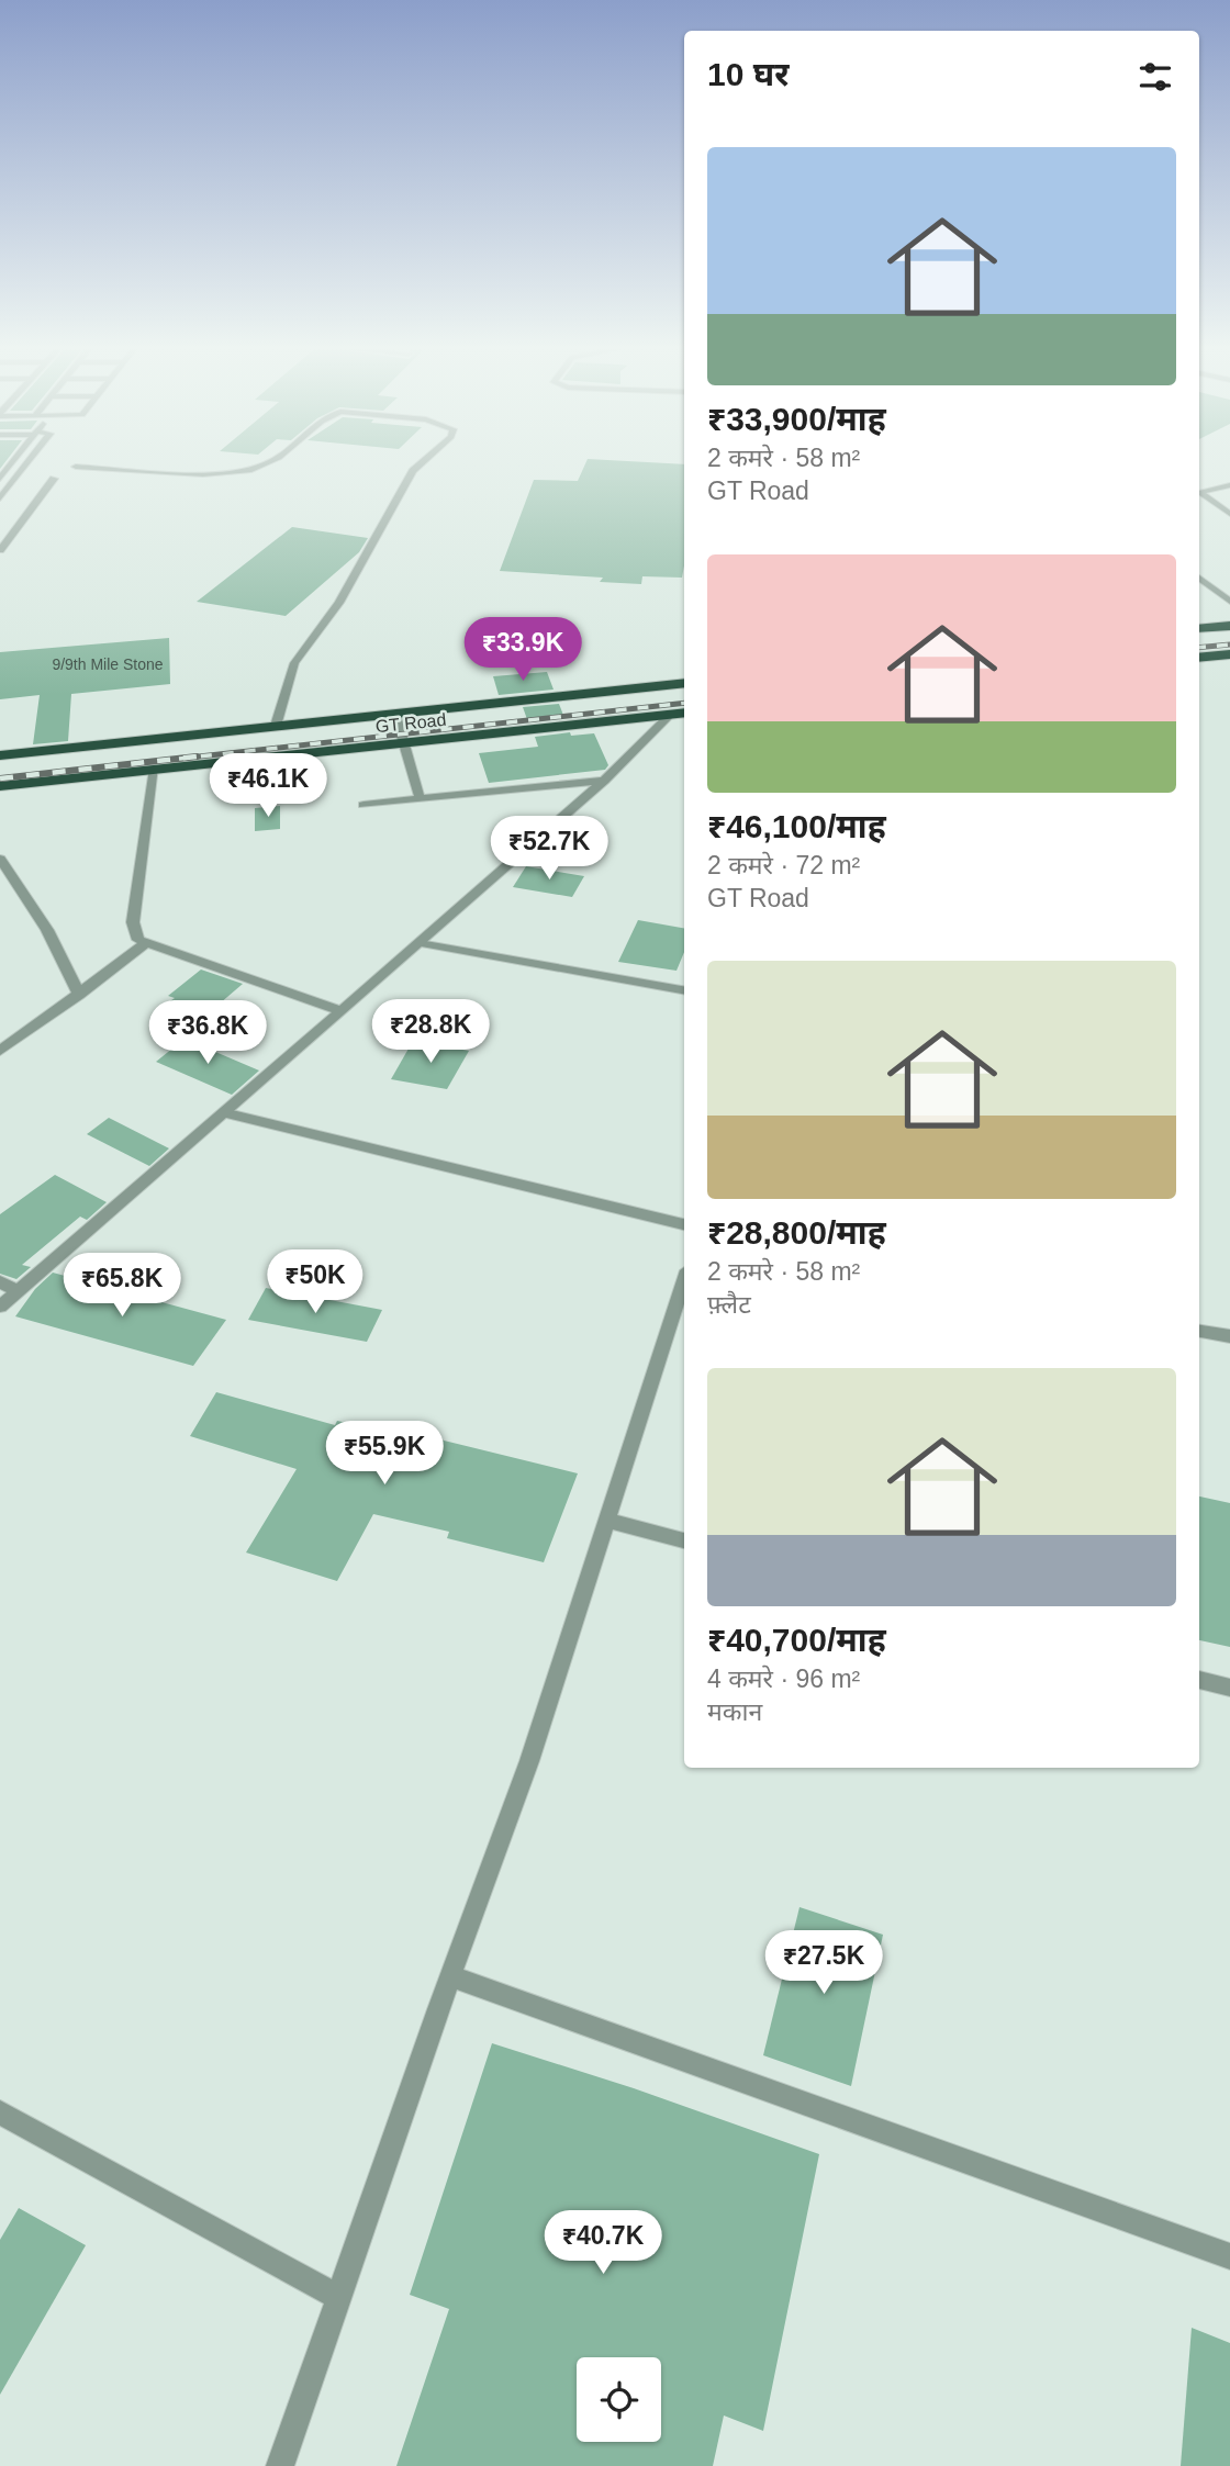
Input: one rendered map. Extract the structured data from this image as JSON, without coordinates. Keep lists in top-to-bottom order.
{
  "streets": {
    "highway": ["GT Road"]
  },
  "house_numbers": ["9/9th Mile Stone"],
  "page": {
    "heading": "10 घर",
    "list": [
      {
        "name": "₹33,900/माह",
        "note": "2 कमरे · 58 m² · GT Road"
      },
      {
        "name": "₹46,100/माह",
        "note": "2 कमरे · 72 m² · GT Road"
      },
      {
        "name": "₹28,800/माह",
        "note": "2 कमरे · 58 m² · फ़्लैट"
      },
      {
        "name": "₹40,700/माह",
        "note": "4 कमरे · 96 m² · मकान"
      }
    ],
    "price": [
      "₹33.9K",
      "₹46.1K",
      "₹52.7K",
      "₹28.8K",
      "₹36.8K",
      "₹50K",
      "₹65.8K",
      "₹55.9K",
      "₹27.5K",
      "₹40.7K"
    ]
  }
}
